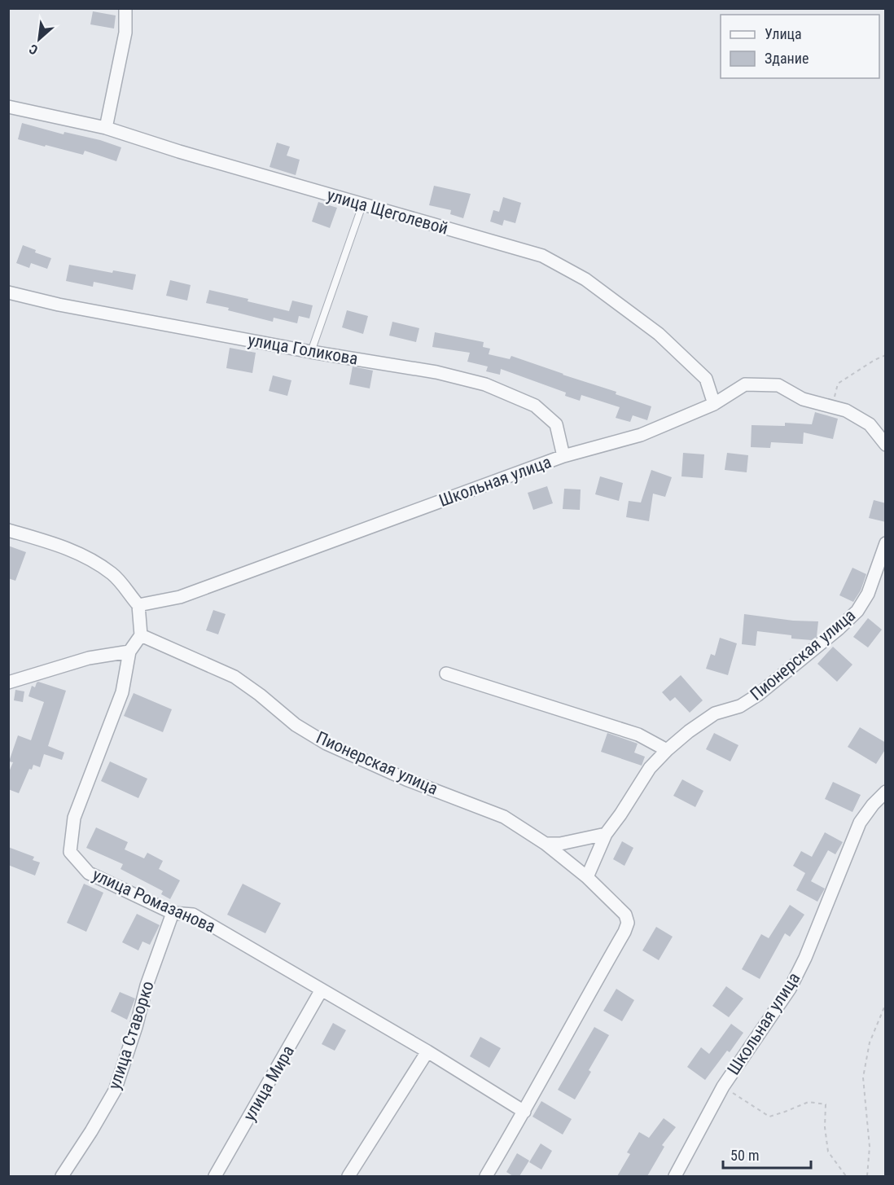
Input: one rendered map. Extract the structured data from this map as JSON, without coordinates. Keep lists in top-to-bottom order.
{
  "streets": {
    "street": [
      "улица Щеголевой",
      "улица Голикова",
      "Школьная улица",
      "Пионерская улица",
      "улица Ромазанова",
      "улица Ставорко",
      "улица Мира"
    ]
  },
  "crossings": [
    ["улица Щеголевой", "Школьная улица"],
    ["улица Голикова", "Школьная улица"],
    ["Пионерская улица", "улица Ромазанова"],
    ["улица Ромазанова", "улица Ставорко"],
    ["улица Ромазанова", "улица Мира"]
  ],
  "legend": ["Улица", "Здание"],
  "scale_bar": "50 m",
  "north": "bottom left"
}
